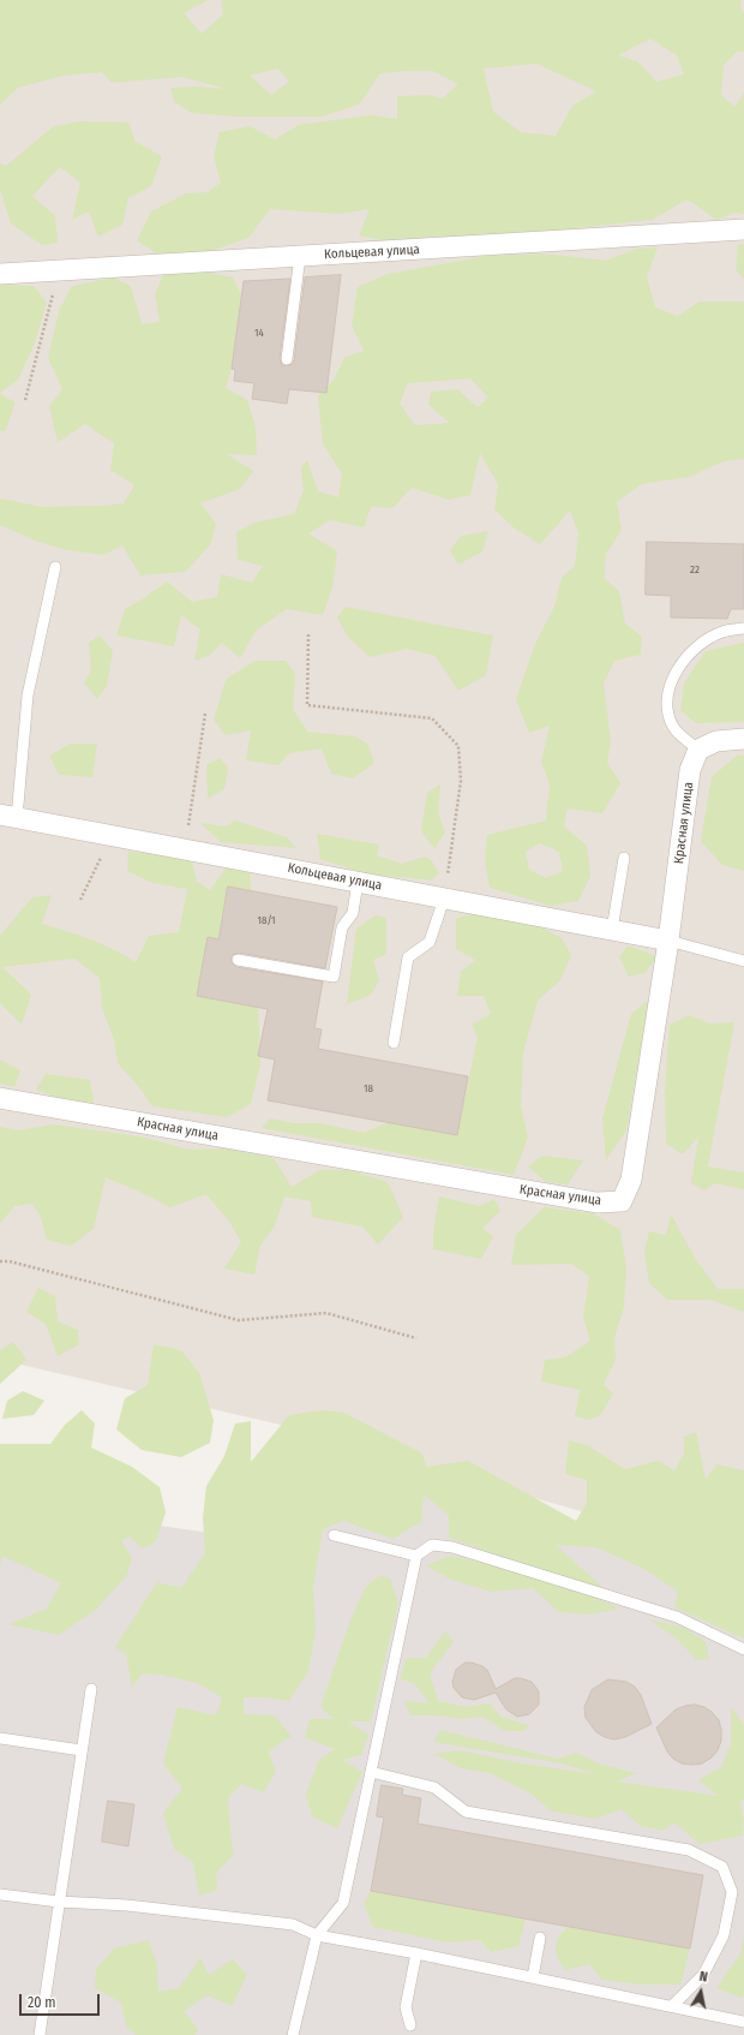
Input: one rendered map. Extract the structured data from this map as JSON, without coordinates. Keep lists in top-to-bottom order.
{
  "streets": {
    "street": ["Кольцевая улица", "Красная улица"]
  },
  "crossings": [
    ["Кольцевая улица", "Красная улица"]
  ],
  "house_numbers": [
    "14",
    "22",
    "18/1",
    "18"
  ],
  "scale_bar": "20 m",
  "north": "top"
}
